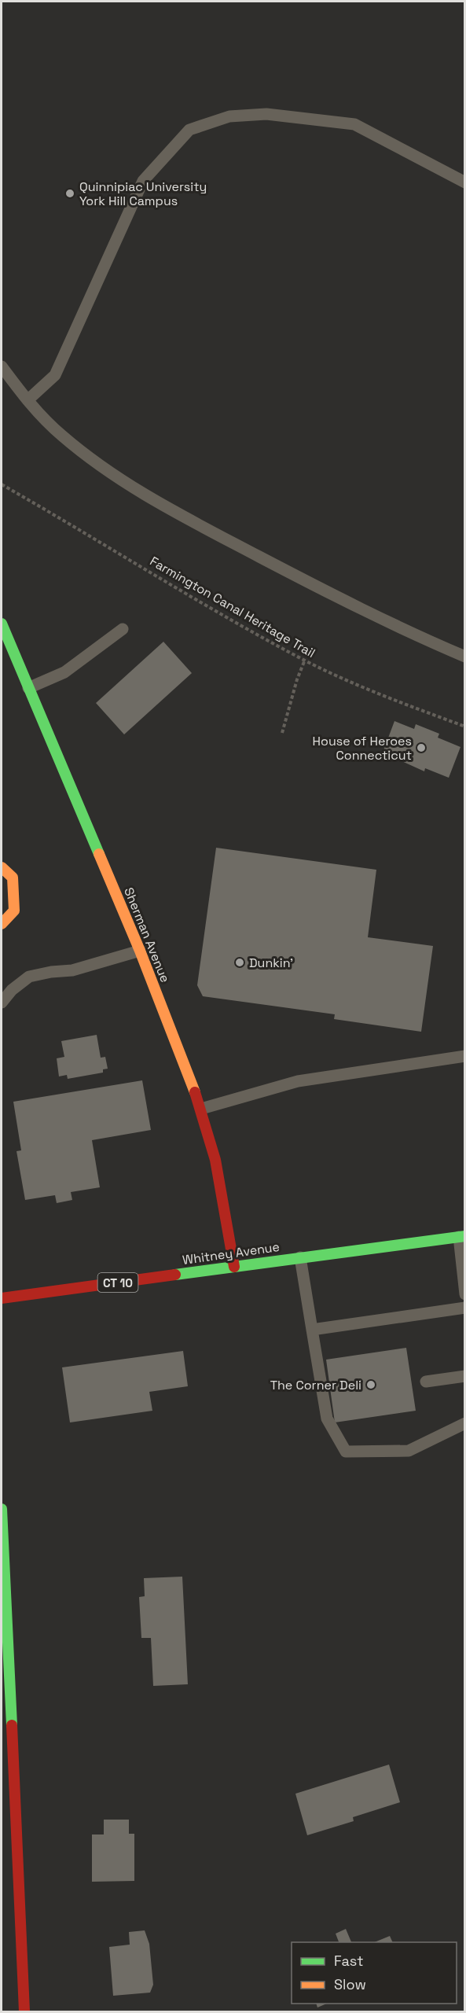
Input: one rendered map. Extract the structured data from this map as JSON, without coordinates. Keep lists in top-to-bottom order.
{
  "streets": {
    "main road": ["Sherman Avenue", "Whitney Avenue", "CT 10"],
    "path": ["Farmington Canal Heritage Trail"]
  },
  "crossings": [
    ["Sherman Avenue", "Whitney Avenue"]
  ],
  "places": [
    "Quinnipiac University York Hill Campus",
    "House of Heroes Connecticut",
    "Dunkin'",
    "The Corner Deli"
  ],
  "legend": ["Fast", "Slow"]
}
